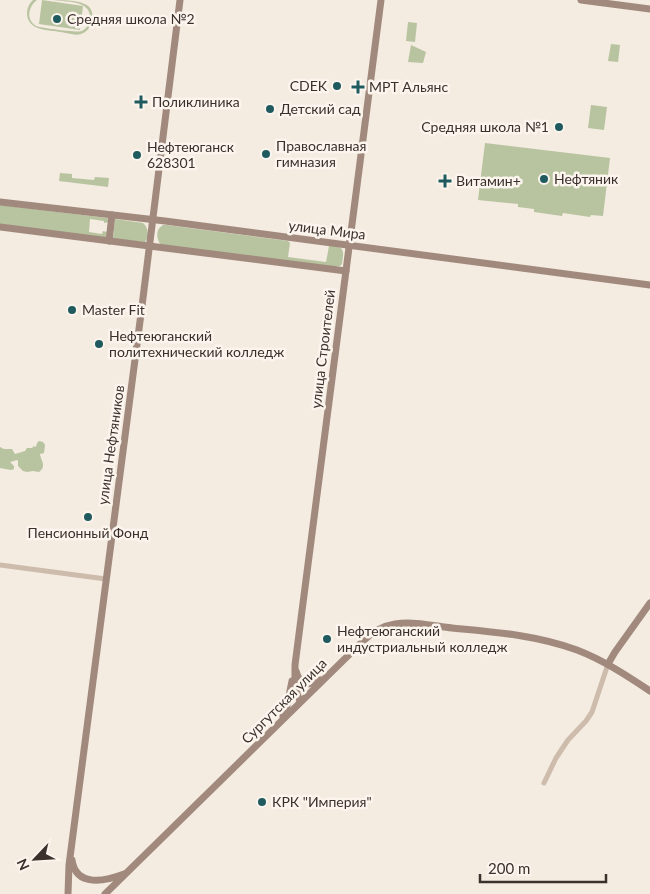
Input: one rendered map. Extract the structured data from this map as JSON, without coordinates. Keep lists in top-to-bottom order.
{
  "streets": {
    "main road": [
      "улица Мира",
      "улица Строителей",
      "улица Нефтяников",
      "Сургутская улица"
    ]
  },
  "crossings": [
    ["улица Мира", "улица Строителей"],
    ["улица Мира", "улица Нефтяников"],
    ["улица Строителей", "Сургутская улица"]
  ],
  "places": {
    "other": [
      "Средняя школа №2",
      "CDEK",
      "Детский сад",
      "Средняя школа №1",
      "Православная гимназия",
      "Нефтеюганск 628301",
      "Нефтяник",
      "Master Fit",
      "Нефтеюганский политехнический колледж",
      "Пенсионный Фонд",
      "Нефтеюганский индустриальный колледж",
      "КРК \"Империя\""
    ],
    "health": ["МРТ Альянс", "Поликлиника", "Витамин+"]
  },
  "scale_bar": "200 m",
  "north": "bottom left"
}
